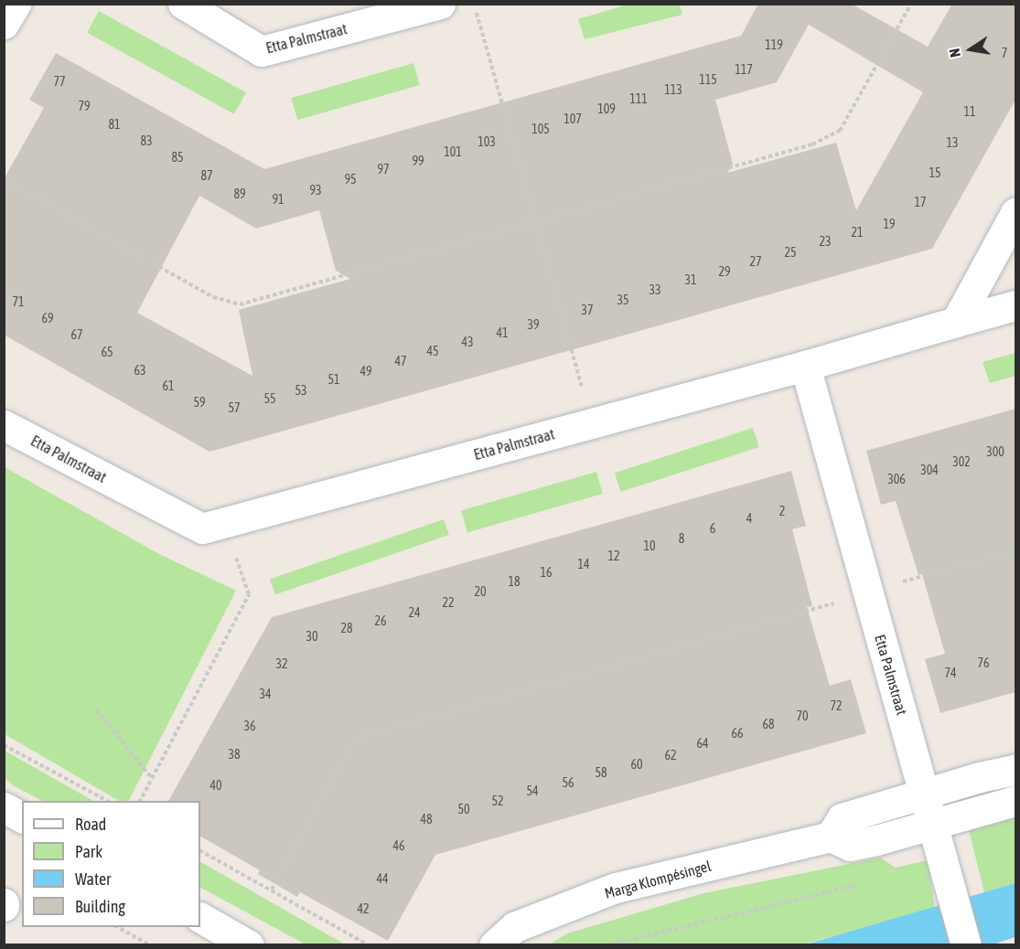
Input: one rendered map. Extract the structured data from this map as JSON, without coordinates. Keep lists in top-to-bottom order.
{
  "streets": {
    "street": ["Etta Palmstraat", "Marga Klompésingel"]
  },
  "house_numbers": [
    "119",
    "7",
    "117",
    "115",
    "77",
    "113",
    "111",
    "79",
    "109",
    "11",
    "107",
    "81",
    "105",
    "83",
    "103",
    "13",
    "101",
    "85",
    "99",
    "97",
    "15",
    "87",
    "95",
    "93",
    "89",
    "91",
    "17",
    "19",
    "21",
    "23",
    "25",
    "27",
    "29",
    "31",
    "33",
    "35",
    "71",
    "37",
    "69",
    "39",
    "41",
    "67",
    "43",
    "45",
    "65",
    "47",
    "63",
    "49",
    "51",
    "61",
    "53",
    "55",
    "59",
    "57",
    "300",
    "302",
    "304",
    "306",
    "2",
    "4",
    "6",
    "8",
    "10",
    "12",
    "14",
    "16",
    "18",
    "20",
    "22",
    "24",
    "26",
    "28",
    "30",
    "76",
    "32",
    "74",
    "34",
    "72",
    "70",
    "68",
    "36",
    "66",
    "64",
    "38",
    "62",
    "60",
    "58",
    "56",
    "40",
    "54",
    "52",
    "50",
    "48",
    "46",
    "44",
    "42"
  ],
  "legend": [
    "Road",
    "Park",
    "Water",
    "Building"
  ],
  "north": "left"
}
